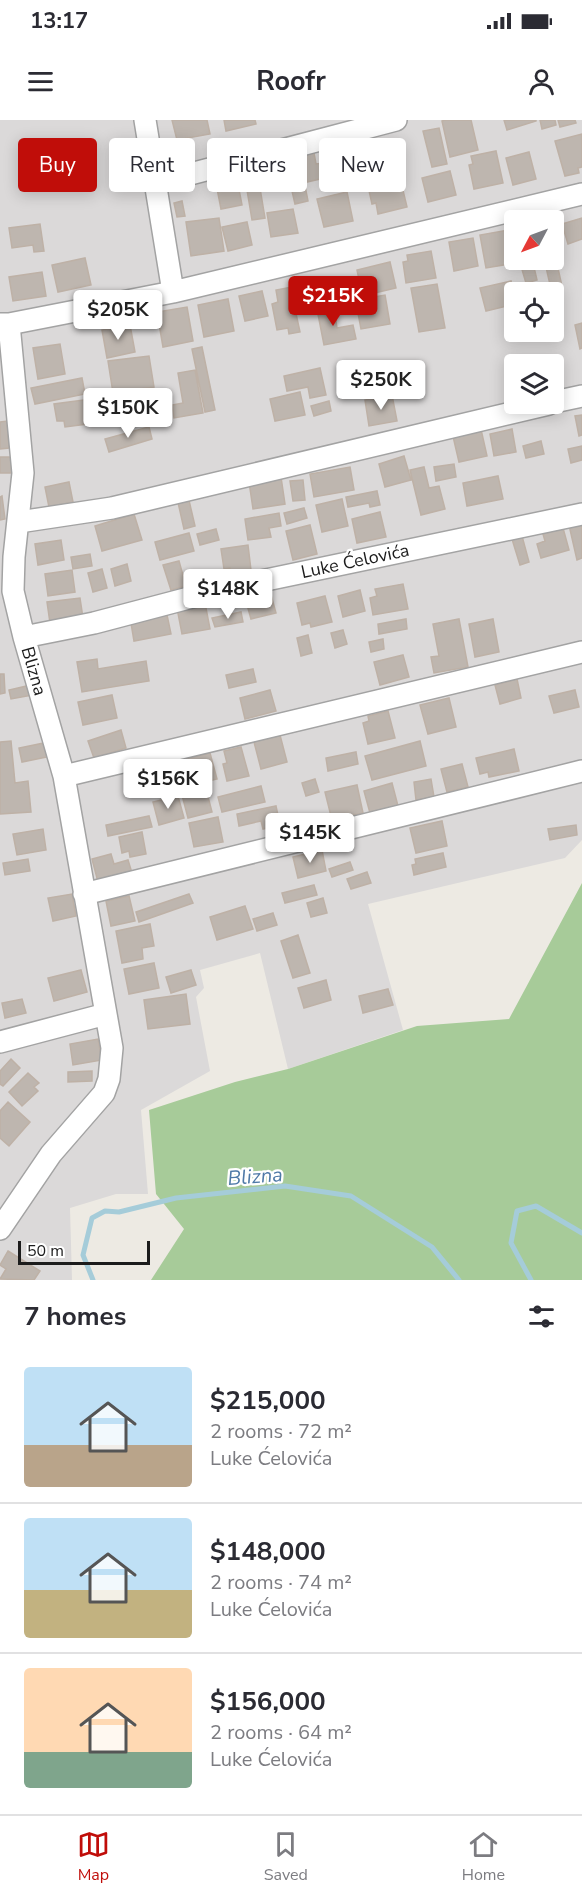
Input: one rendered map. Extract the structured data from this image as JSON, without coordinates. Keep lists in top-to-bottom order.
{
  "streets": {
    "street": ["Luke Ćelovića", "Blizna"]
  },
  "crossings": [
    ["Luke Ćelovića", "Blizna"]
  ],
  "water": ["Blizna"],
  "scale_bar": "50 m",
  "north": "bottom left",
  "page": {
    "status": "13:17",
    "header": "Roofr",
    "chip": [
      "Buy",
      "Rent",
      "Filters",
      "New"
    ],
    "price": [
      "$215K",
      "$205K",
      "$250K",
      "$150K",
      "$148K",
      "$156K",
      "$145K"
    ],
    "scale": "50 m",
    "heading": "7 homes",
    "list": [
      {
        "name": "$215,000",
        "note": "2 rooms · 72 m² · Luke Ćelovića"
      },
      {
        "name": "$148,000",
        "note": "2 rooms · 74 m² · Luke Ćelovića"
      },
      {
        "name": "$156,000",
        "note": "2 rooms · 64 m² · Luke Ćelovića"
      }
    ],
    "tabs": ["Map", "Saved", "Home"]
  }
}
